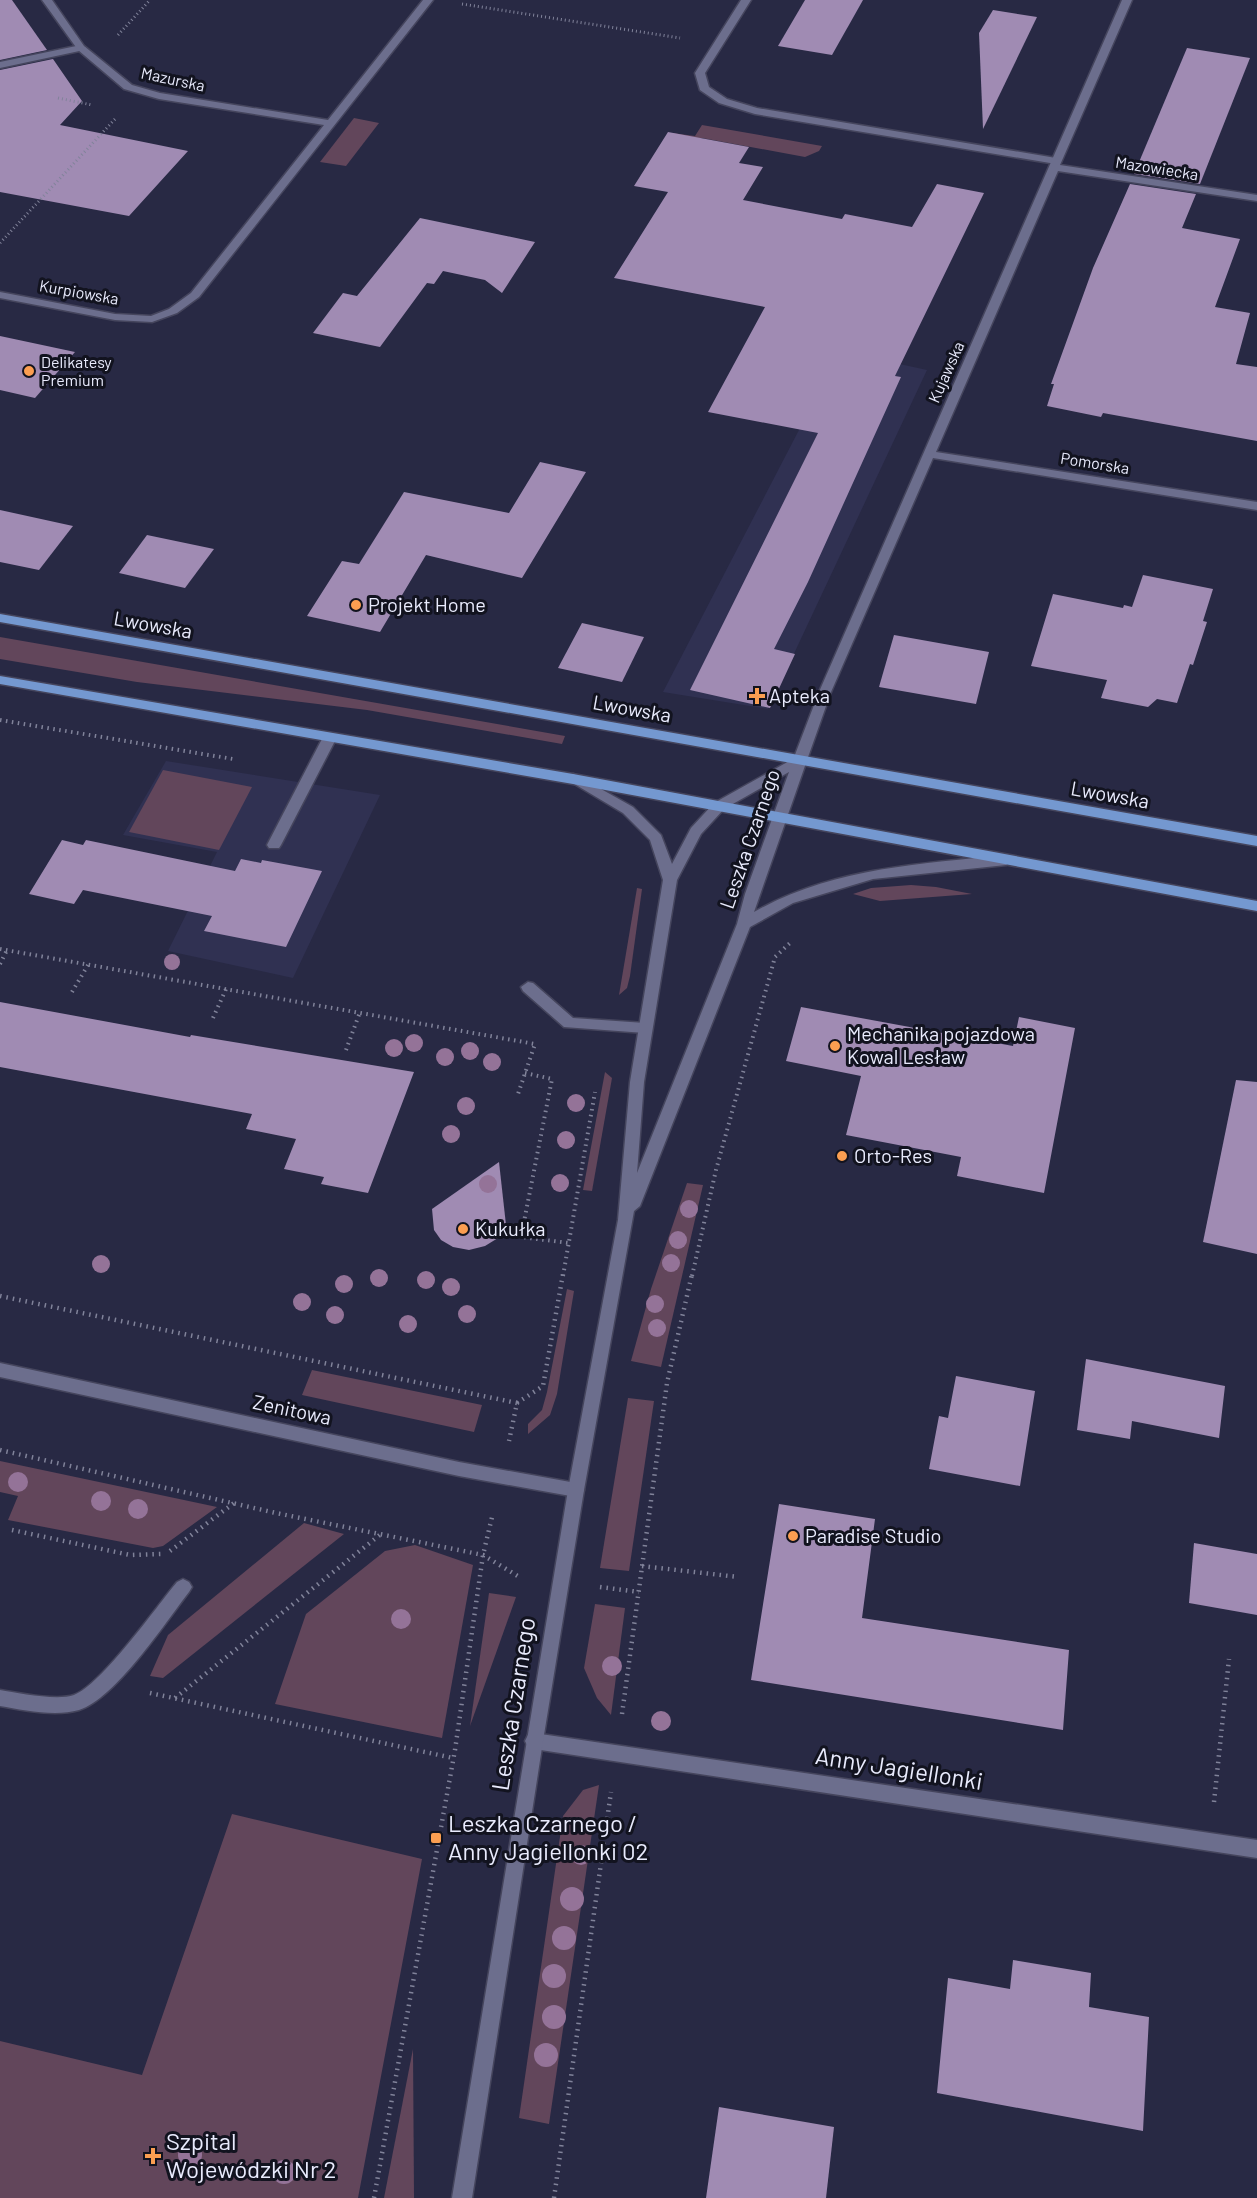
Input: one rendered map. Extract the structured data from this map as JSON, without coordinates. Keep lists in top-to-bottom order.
{
  "streets": {
    "main road": ["Lwowska"],
    "street": [
      "Mazurska",
      "Mazowiecka",
      "Kurpiowska",
      "Kujawska",
      "Pomorska",
      "Leszka Czarnego",
      "Zenitowa",
      "Anny Jagiellonki"
    ]
  },
  "crossings": [
    ["Mazurska", "Kurpiowska"],
    ["Mazowiecka", "Kujawska"],
    ["Kujawska", "Pomorska"],
    ["Kujawska", "Lwowska"],
    ["Kujawska", "Leszka Czarnego"],
    ["Lwowska", "Leszka Czarnego"],
    ["Leszka Czarnego", "Zenitowa"],
    ["Leszka Czarnego", "Anny Jagiellonki"]
  ],
  "places": {
    "other": [
      "Delikatesy Premium",
      "Projekt Home",
      "Mechanika pojazdowa Kowal Lesław",
      "Orto-Res",
      "Kukułka",
      "Paradise Studio"
    ],
    "health": ["Apteka", "Szpital Wojewódzki Nr 2"],
    "transit": ["Leszka Czarnego / Anny Jagiellonki 02"]
  }
}
